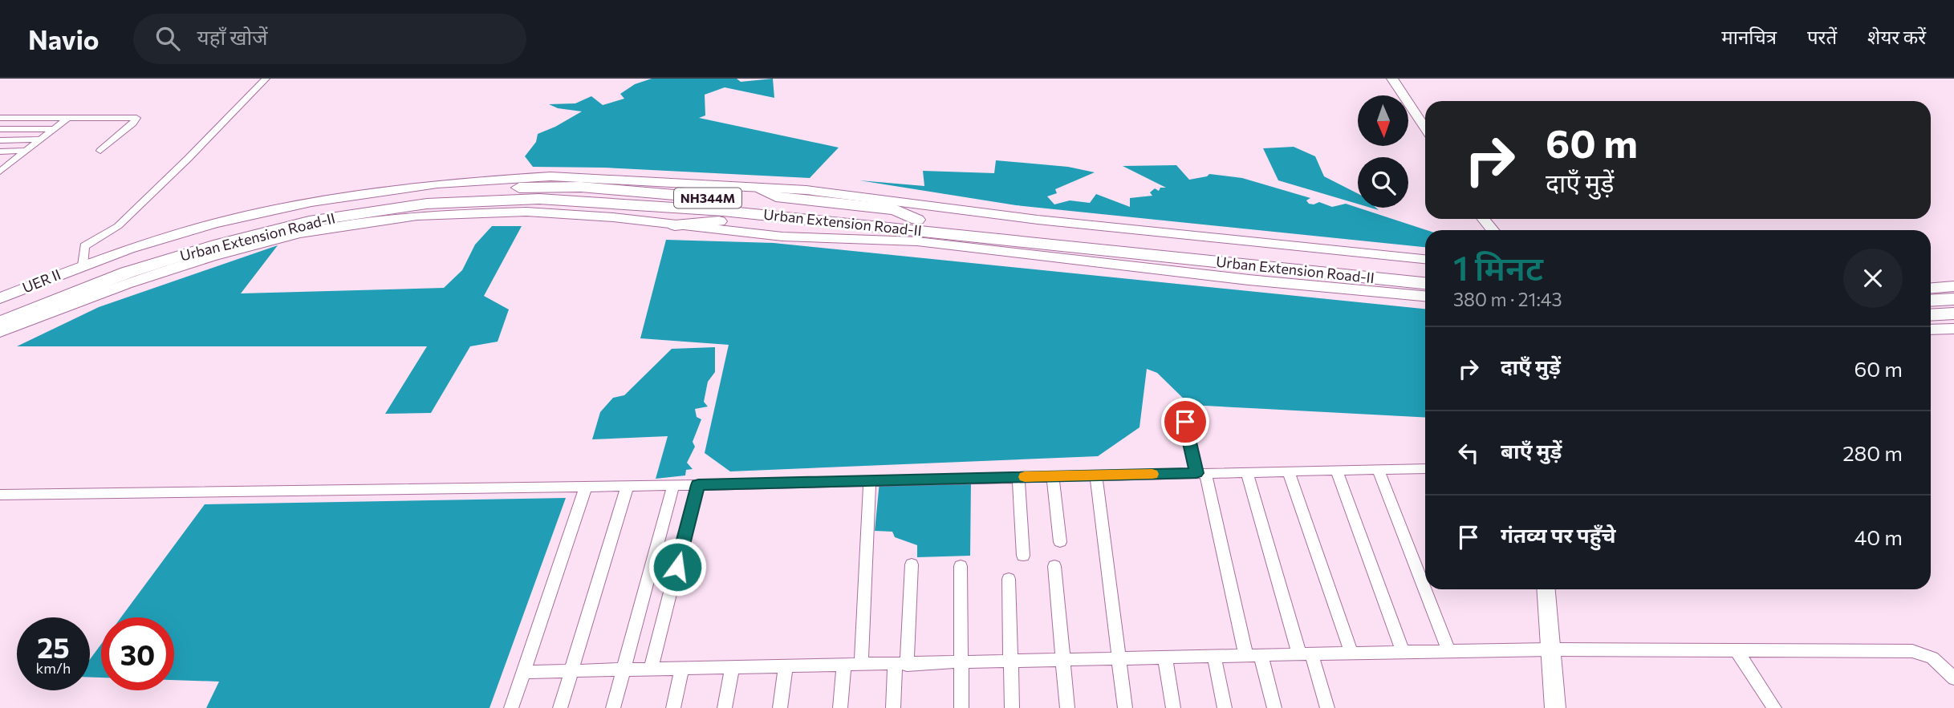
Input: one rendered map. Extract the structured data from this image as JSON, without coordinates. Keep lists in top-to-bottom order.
{
  "streets": {
    "highway": ["NH344M", "Urban Extension Road-II"],
    "main road": ["UER II"]
  },
  "north": "bottom",
  "page": {
    "header": "Navio",
    "search": "यहाँ खोजें",
    "nav": ["मानचित्र", "परतें", "शेयर करें"],
    "turn": ["60 m", "दाएँ मुड़ें"],
    "heading": ["1 मिनट", "380 m · 21:43"],
    "list": [
      {
        "name": "दाएँ मुड़ें",
        "value": "60 m"
      },
      {
        "name": "बाएँ मुड़ें",
        "value": "280 m"
      },
      {
        "name": "गंतव्य पर पहुँचे",
        "value": "40 m"
      }
    ],
    "speed": "25 km/h",
    "limit": "30"
  }
}
